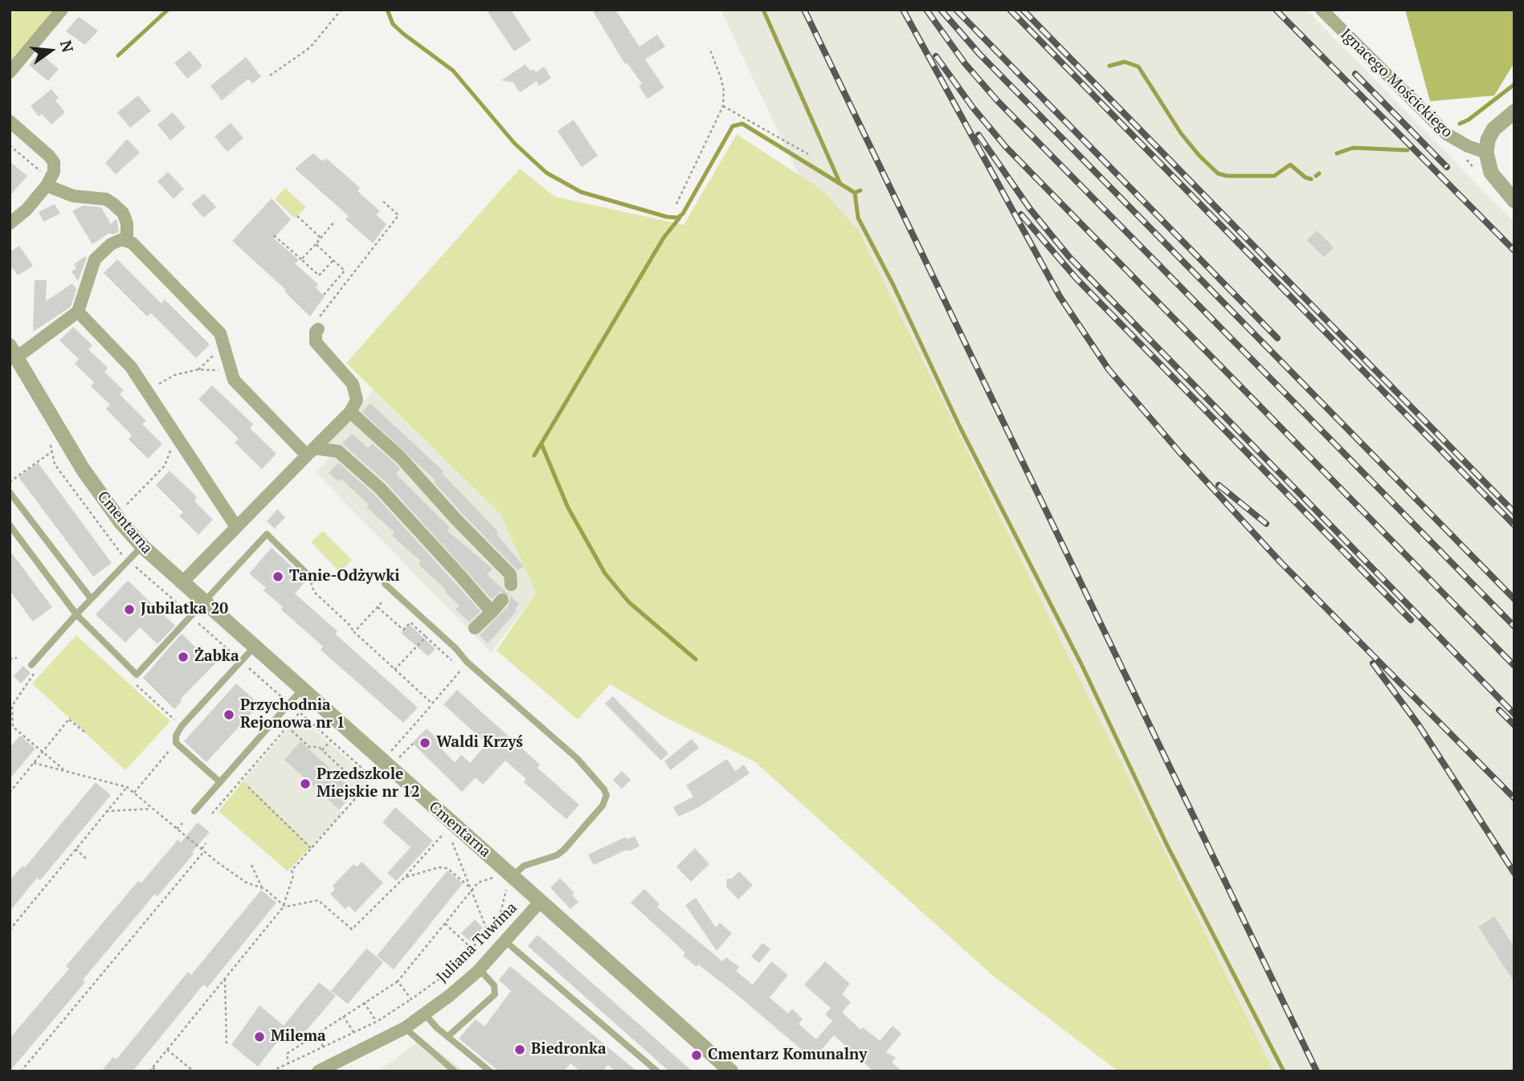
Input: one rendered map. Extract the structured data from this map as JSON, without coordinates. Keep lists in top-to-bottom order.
{
  "streets": {
    "street": ["Ignacego Mościckiego", "Cmentarna", "Juliana Tuwima"]
  },
  "crossings": [
    ["Cmentarna", "Juliana Tuwima"]
  ],
  "places": [
    "Tanie-Odżywki",
    "Jubilatka 20",
    "Żabka",
    "Przychodnia Rejonowa nr 1",
    "Waldi Krzyś",
    "Przedszkole Miejskie nr 12",
    "Milema",
    "Biedronka",
    "Cmentarz Komunalny"
  ],
  "north": "right"
}
